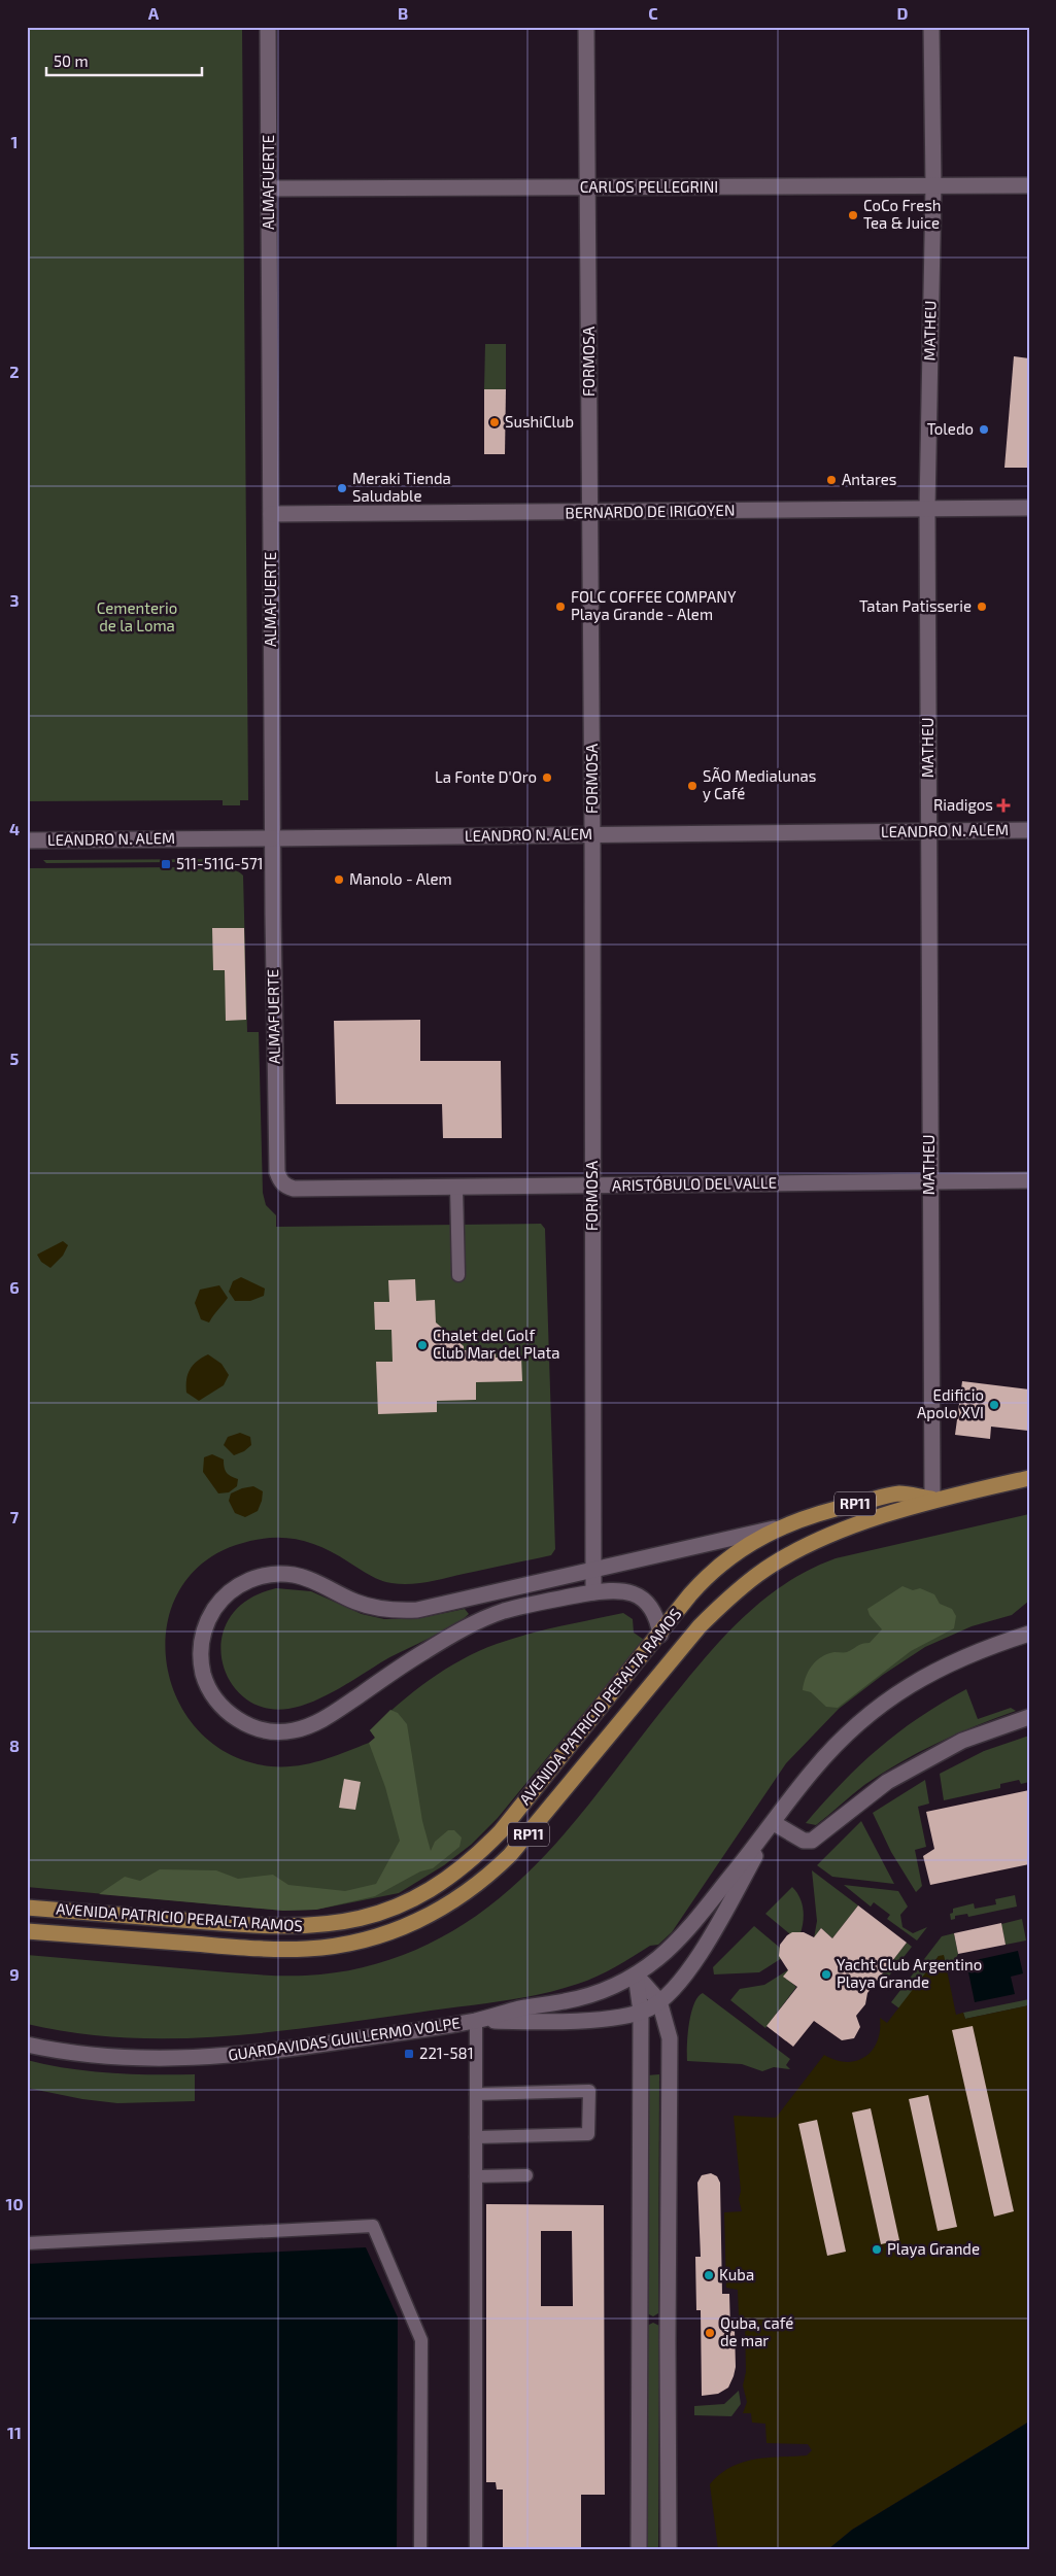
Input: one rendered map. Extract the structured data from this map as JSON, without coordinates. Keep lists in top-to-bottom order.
{
  "streets": {
    "main road": ["RP11", "AVENIDA PATRICIO PERALTA RAMOS"],
    "street": [
      "ALMAFUERTE",
      "CARLOS PELLEGRINI",
      "MATHEU",
      "FORMOSA",
      "BERNARDO DE IRIGOYEN",
      "LEANDRO N. ALEM",
      "ARISTÓBULO DEL VALLE",
      "GUARDAVIDAS GUILLERMO VOLPE"
    ]
  },
  "crossings": [
    ["ALMAFUERTE", "CARLOS PELLEGRINI"],
    ["ALMAFUERTE", "BERNARDO DE IRIGOYEN"],
    ["ALMAFUERTE", "LEANDRO N. ALEM"],
    ["ALMAFUERTE", "ARISTÓBULO DEL VALLE"],
    ["CARLOS PELLEGRINI", "MATHEU"],
    ["CARLOS PELLEGRINI", "FORMOSA"],
    ["MATHEU", "BERNARDO DE IRIGOYEN"],
    ["MATHEU", "LEANDRO N. ALEM"],
    ["MATHEU", "ARISTÓBULO DEL VALLE"],
    ["MATHEU", "AVENIDA PATRICIO PERALTA RAMOS"],
    ["FORMOSA", "BERNARDO DE IRIGOYEN"],
    ["FORMOSA", "LEANDRO N. ALEM"],
    ["FORMOSA", "ARISTÓBULO DEL VALLE"]
  ],
  "parks": ["Cementerio de la Loma"],
  "places": {
    "other": [
      "CoCo Fresh Tea & Juice",
      "SushiClub",
      "Toledo",
      "Antares",
      "Meraki Tienda Saludable",
      "FOLC COFFEE COMPANY Playa Grande - Alem",
      "Tatan Patisserie",
      "La Fonte D'Oro",
      "SÃO Medialunas y Café",
      "Manolo - Alem",
      "Chalet del Golf Club Mar del Plata",
      "Edificio Apolo XVI",
      "Yacht Club Argentino Playa Grande",
      "Playa Grande",
      "Kuba",
      "Quba, café de mar"
    ],
    "health": ["Riadigos"],
    "transit": ["511-511G-571", "221-581"]
  },
  "scale_bar": "50 m",
  "grid": {
    "columns": [
      "A",
      "B",
      "C",
      "D"
    ],
    "rows": [
      "1",
      "2",
      "3",
      "4",
      "5",
      "6",
      "7",
      "8",
      "9",
      "10",
      "11"
    ]
  }
}
